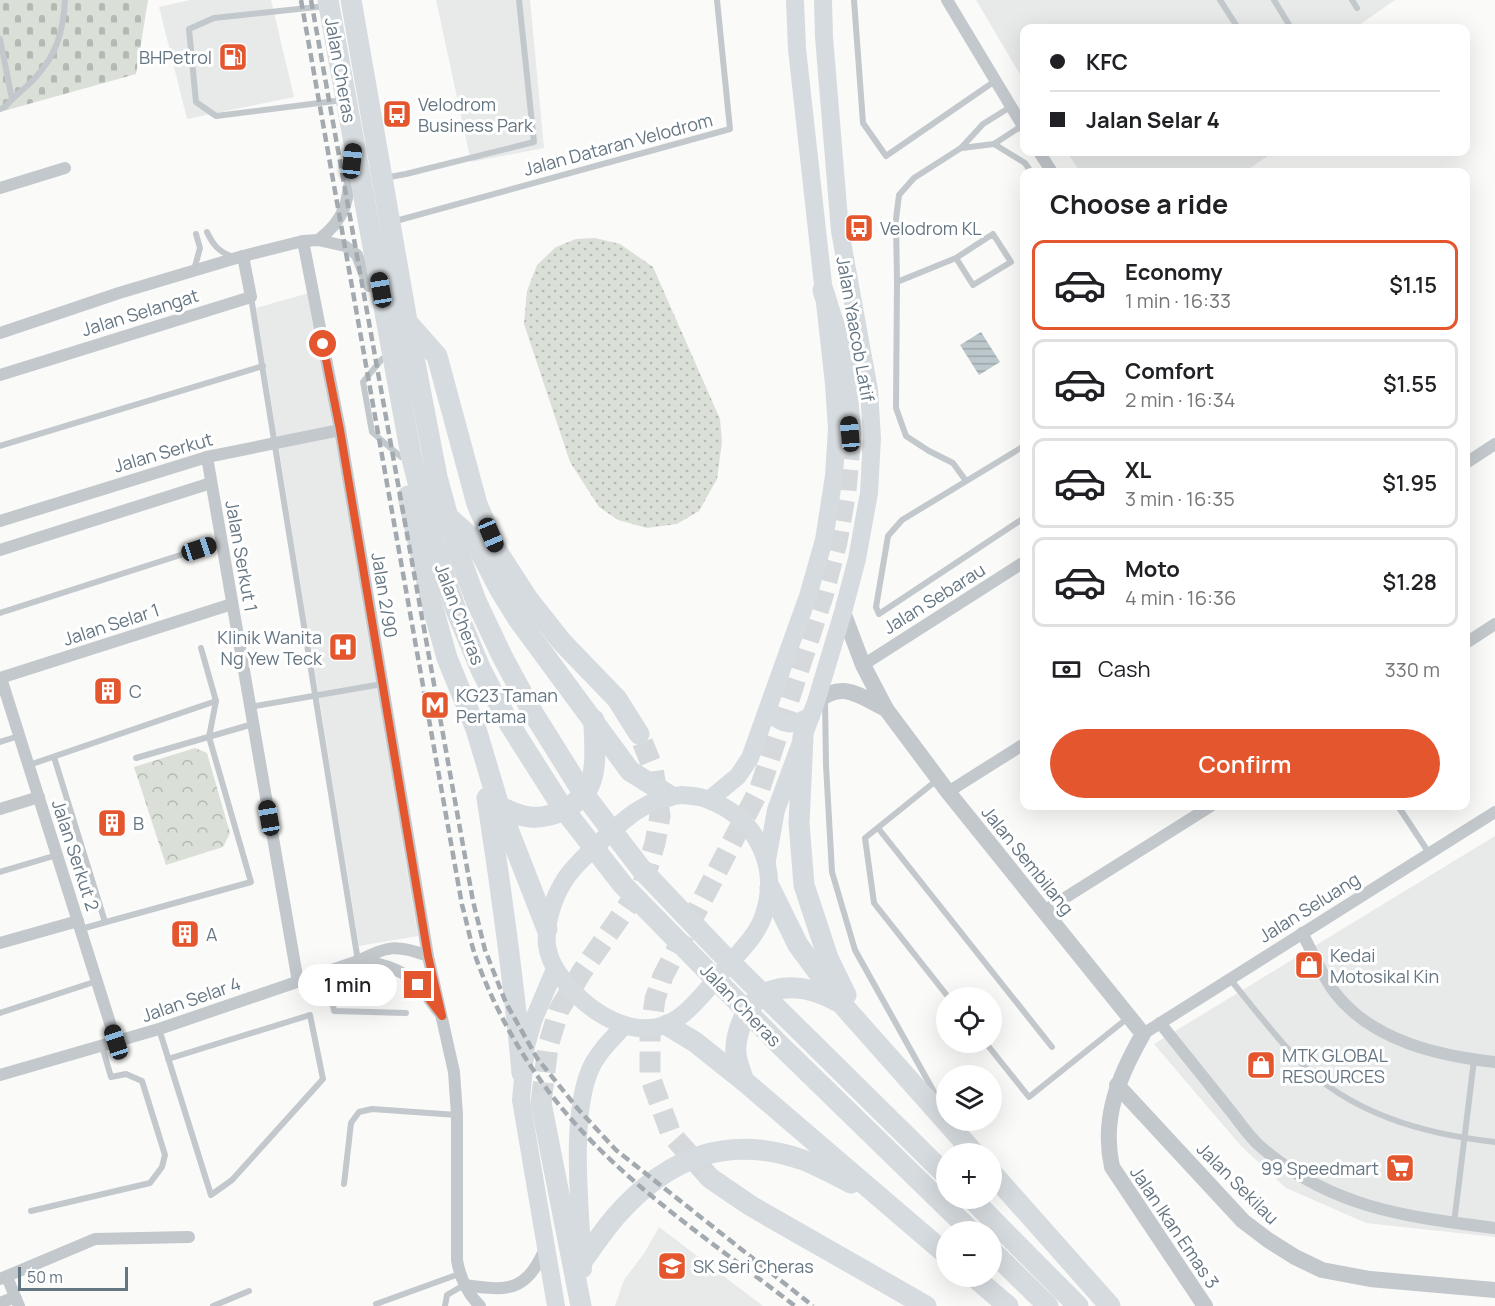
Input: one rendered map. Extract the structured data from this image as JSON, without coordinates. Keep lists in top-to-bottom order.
{
  "streets": {
    "highway": ["Jalan Cheras"],
    "main road": ["Jalan Yaacob Latif"],
    "street": [
      "Jalan Selangat",
      "Jalan Serkut",
      "Jalan Serkut 1",
      "Jalan 2/90",
      "Jalan Sebarau",
      "Jalan Selar 1",
      "Jalan Serkut 2",
      "Jalan Sembilang",
      "Jalan Seluang",
      "Jalan Selar 4",
      "Jalan Sekilau",
      "Jalan Ikan Emas 3"
    ],
    "lane": ["Jalan Dataran Velodrom"]
  },
  "crossings": [
    ["Jalan Cheras", "Jalan Dataran Velodrom"],
    ["Jalan Selangat", "Jalan 2/90"],
    ["Jalan Yaacob Latif", "Jalan Sembilang"],
    ["Jalan Serkut", "Jalan Serkut 1"],
    ["Jalan Serkut", "Jalan 2/90"],
    ["Jalan Serkut 1", "Jalan Selar 1"],
    ["Jalan Serkut 1", "Jalan Selar 4"],
    ["Jalan 2/90", "Jalan Selar 4"],
    ["Jalan Sebarau", "Jalan Sembilang"],
    ["Jalan Selar 1", "Jalan Serkut 2"],
    ["Jalan Serkut 2", "Jalan Selar 4"],
    ["Jalan Sembilang", "Jalan Seluang"],
    ["Jalan Sembilang", "Jalan Ikan Emas 3"],
    ["Jalan Seluang", "Jalan Ikan Emas 3"],
    ["Jalan Sekilau", "Jalan Ikan Emas 3"]
  ],
  "places": {
    "fuel station": ["BHPetrol"],
    "bus stop": ["Velodrom Business Park", "Velodrom KL"],
    "hospital": ["Klinik Wanita Ng Yew Teck"],
    "building": ["C", "B", "A"],
    "metro station": ["KG23 Taman Pertama"],
    "shop": ["Kedai Motosikal Kin", "MTK GLOBAL RESOURCES"],
    "supermarket": ["99 Speedmart"],
    "school or university": ["SK Seri Cheras"]
  },
  "scale_bar": "50 m",
  "page": {
    "banner": ["KFC", "Jalan Selar 4"],
    "heading": "Choose a ride",
    "list": [
      {
        "name": "Economy",
        "note": "1 min · 16:33",
        "value": "$1.15"
      },
      {
        "name": "Comfort",
        "note": "2 min · 16:34",
        "value": "$1.55"
      },
      {
        "name": "XL",
        "note": "3 min · 16:35",
        "value": "$1.95"
      },
      {
        "name": "Moto",
        "note": "4 min · 16:36",
        "value": "$1.28"
      }
    ],
    "pay": ["Cash", "330 m"],
    "buttons": "Confirm",
    "bubble": "1 min",
    "map_buttons": ["+", "−"],
    "scale": "50 m"
  }
}
